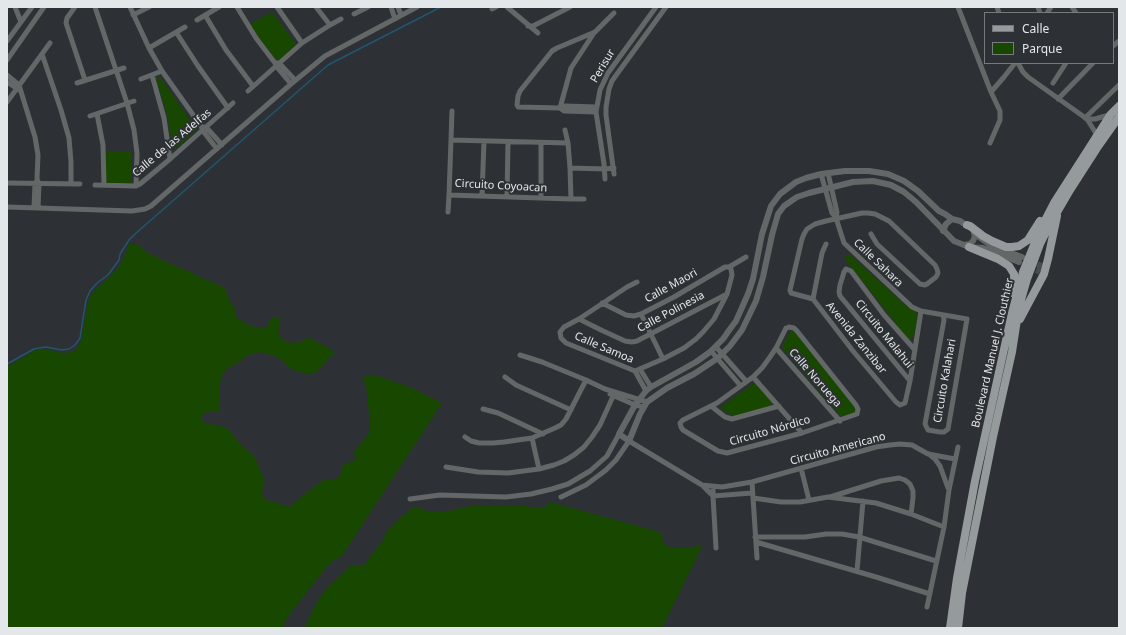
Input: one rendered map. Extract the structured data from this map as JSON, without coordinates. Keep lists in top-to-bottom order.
{
  "streets": {
    "main road": ["Boulevard Manuel J. Clouthier"],
    "street": [
      "Perisur",
      "Calle de las Adelfas",
      "Circuito Coyoacan",
      "Calle Sahara",
      "Calle Maori",
      "Calle Polinesia",
      "Circuito Malahui",
      "Avenida Zanzibar",
      "Calle Samoa",
      "Calle Noruega",
      "Circuito Kalahari",
      "Circuito Nórdico",
      "Circuito Americano"
    ]
  },
  "crossings": [
    ["Calle Sahara", "Avenida Zanzibar"],
    ["Calle Sahara", "Circuito Kalahari"],
    ["Calle Maori", "Calle Samoa"],
    ["Calle Polinesia", "Calle Samoa"],
    ["Circuito Malahui", "Avenida Zanzibar"],
    ["Calle Noruega", "Circuito Nórdico"]
  ],
  "legend": ["Calle", "Parque"]
}
